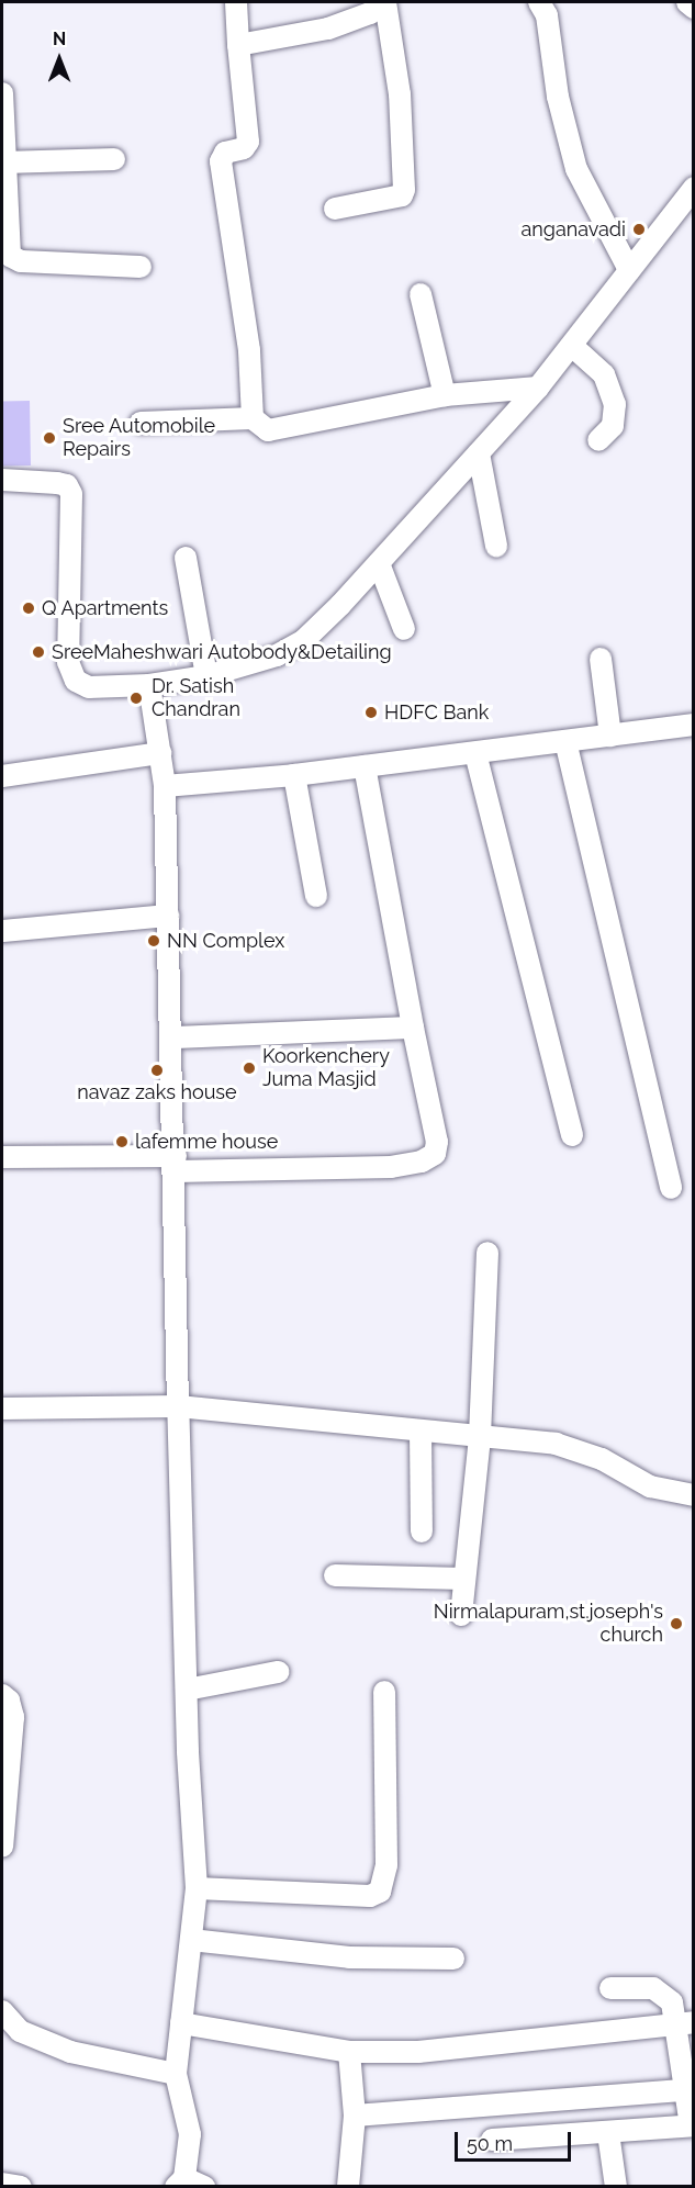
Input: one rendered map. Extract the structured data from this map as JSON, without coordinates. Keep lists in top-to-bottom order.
{
  "places": [
    "anganavadi",
    "Sree Automobile Repairs",
    "Q Apartments",
    "SreeMaheshwari Autobody&Detailing",
    "Dr. Satish Chandran",
    "HDFC Bank",
    "NN Complex",
    "Koorkenchery Juma Masjid",
    "navaz zaks house",
    "lafemme house",
    "Nirmalapuram,st.joseph's church"
  ],
  "scale_bar": "50 m",
  "north": "top"
}
